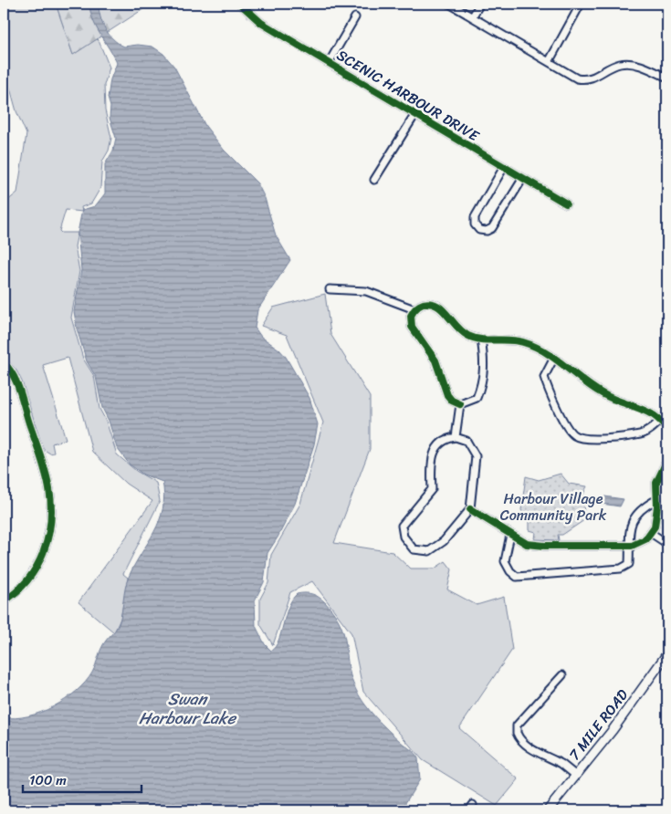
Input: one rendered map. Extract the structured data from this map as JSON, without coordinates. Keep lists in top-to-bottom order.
{
  "streets": {
    "street": ["SCENIC HARBOUR DRIVE", "7 MILE ROAD"]
  },
  "water": ["Swan Harbour Lake"],
  "parks": ["Harbour Village Community Park"],
  "scale_bar": "100 m"
}
